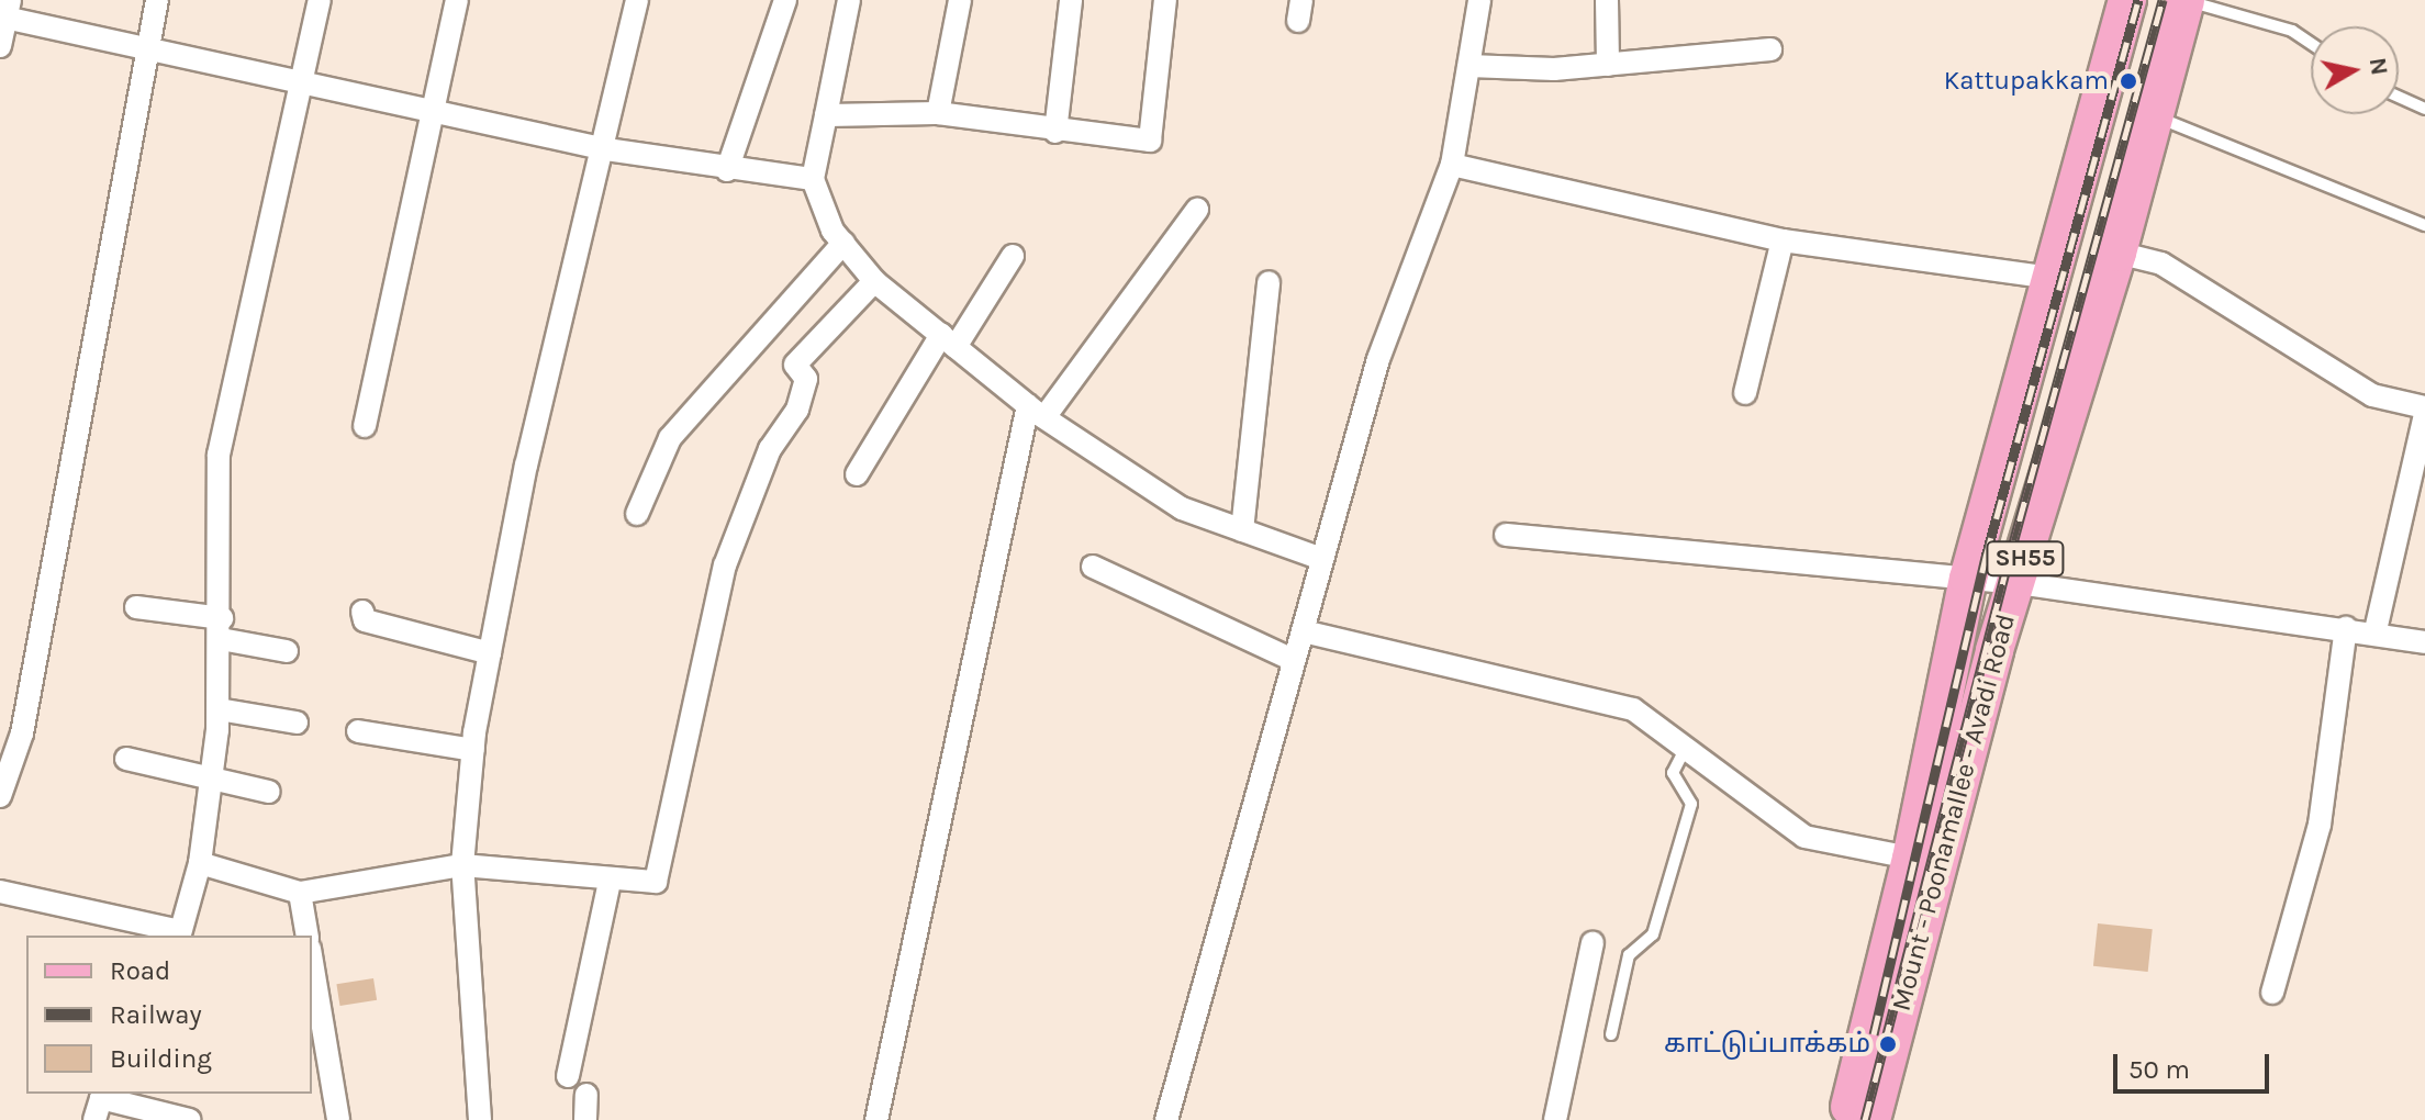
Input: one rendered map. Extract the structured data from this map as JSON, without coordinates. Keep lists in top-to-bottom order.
{
  "streets": {
    "main road": ["SH55", "Mount - Poonamallee - Avadi Road"]
  },
  "places": ["Kattupakkam", "காட்டுப்பாக்கம்"],
  "legend": ["Road", "Railway", "Building"],
  "scale_bar": "50 m",
  "north": "right"
}
